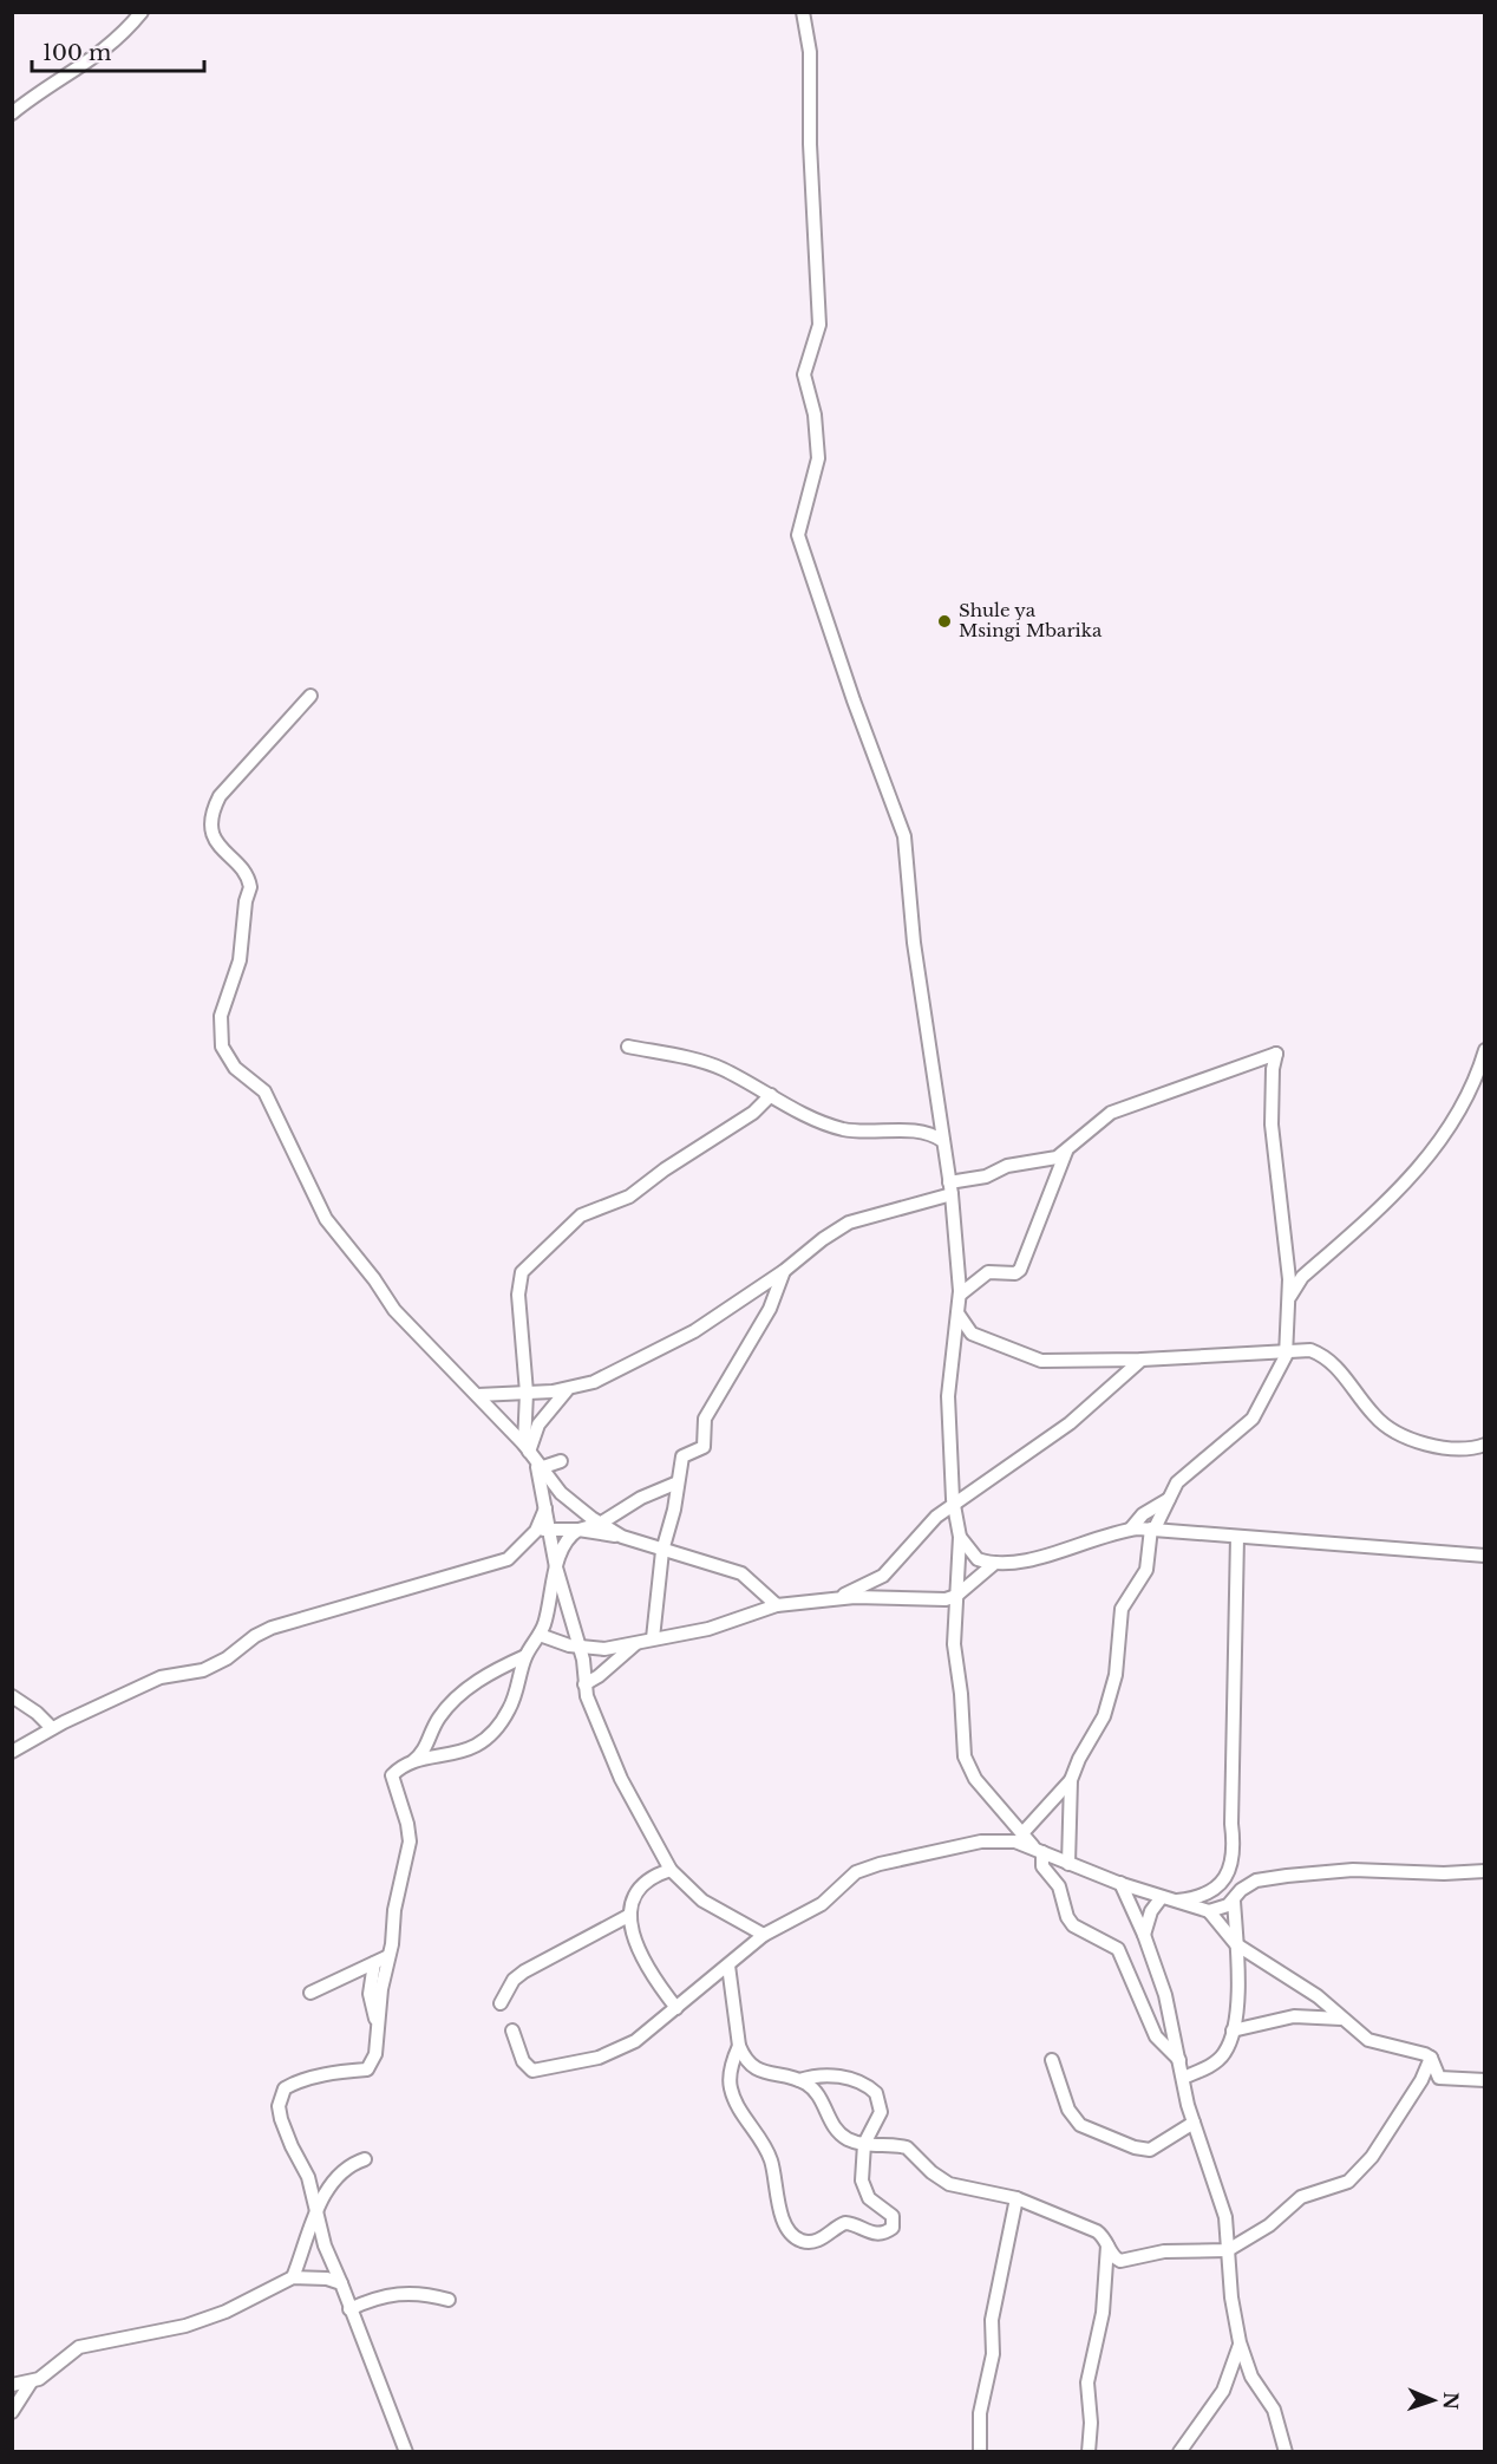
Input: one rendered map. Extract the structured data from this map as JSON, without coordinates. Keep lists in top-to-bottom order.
{
  "places": ["Shule ya Msingi Mbarika"],
  "scale_bar": "100 m",
  "north": "right"
}
